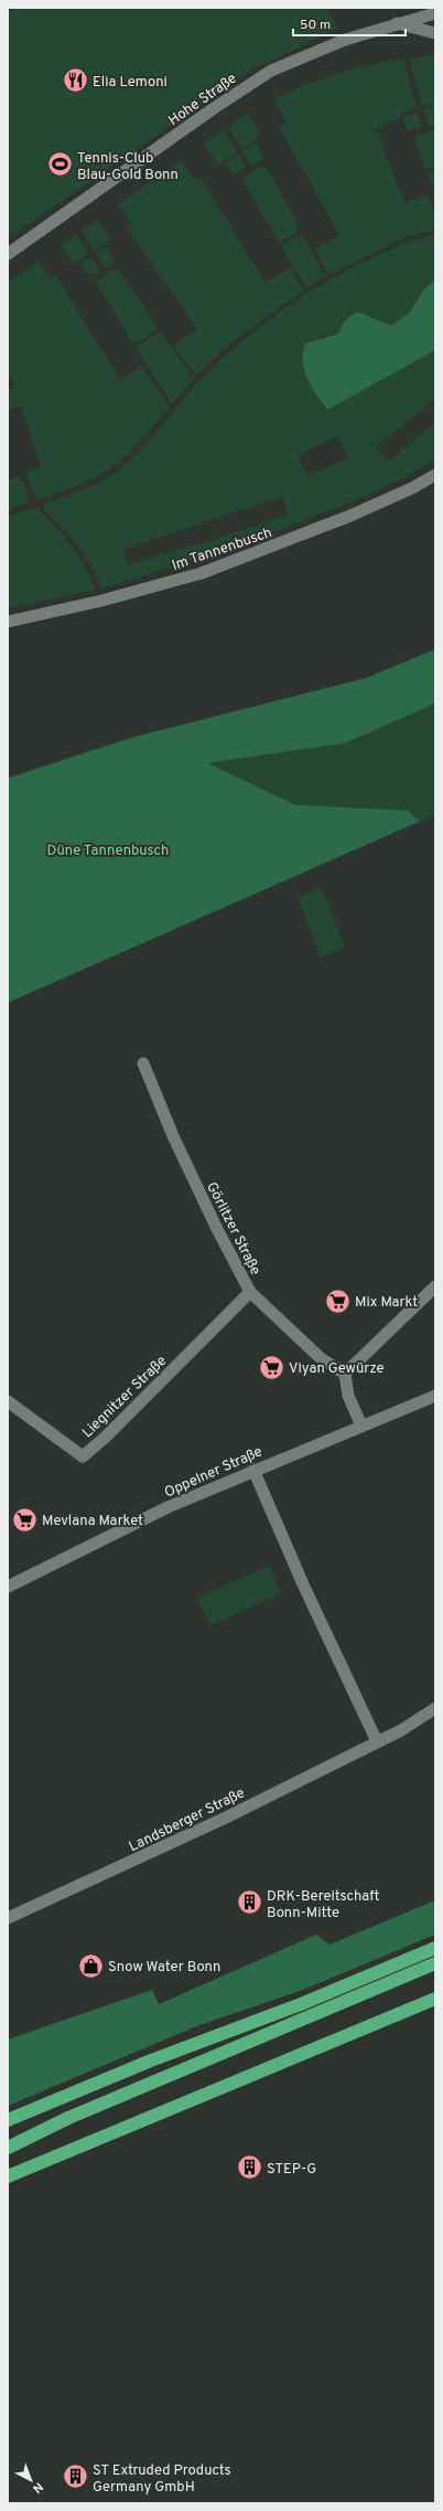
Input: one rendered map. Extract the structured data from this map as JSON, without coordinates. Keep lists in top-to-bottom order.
{
  "streets": {
    "street": [
      "Hohe Straße",
      "Im Tannenbusch",
      "Görlitzer Straße",
      "Liegnitzer Straße",
      "Oppelner Straße",
      "Landsberger Straße"
    ]
  },
  "crossings": [
    ["Görlitzer Straße", "Liegnitzer Straße"]
  ],
  "parks": ["Düne Tannenbusch"],
  "places": {
    "restaurant": ["Elia Lemoni"],
    "sports": ["Tennis-Club Blau-Gold Bonn"],
    "supermarket": ["Mix Markt", "Viyan Gewürze", "Mevlana Market"],
    "building": ["DRK-Bereitschaft Bonn-Mitte", "STEP-G", "ST Extruded Products Germany GmbH"],
    "shop": ["Snow Water Bonn"]
  },
  "scale_bar": "50 m",
  "north": "bottom right"
}
